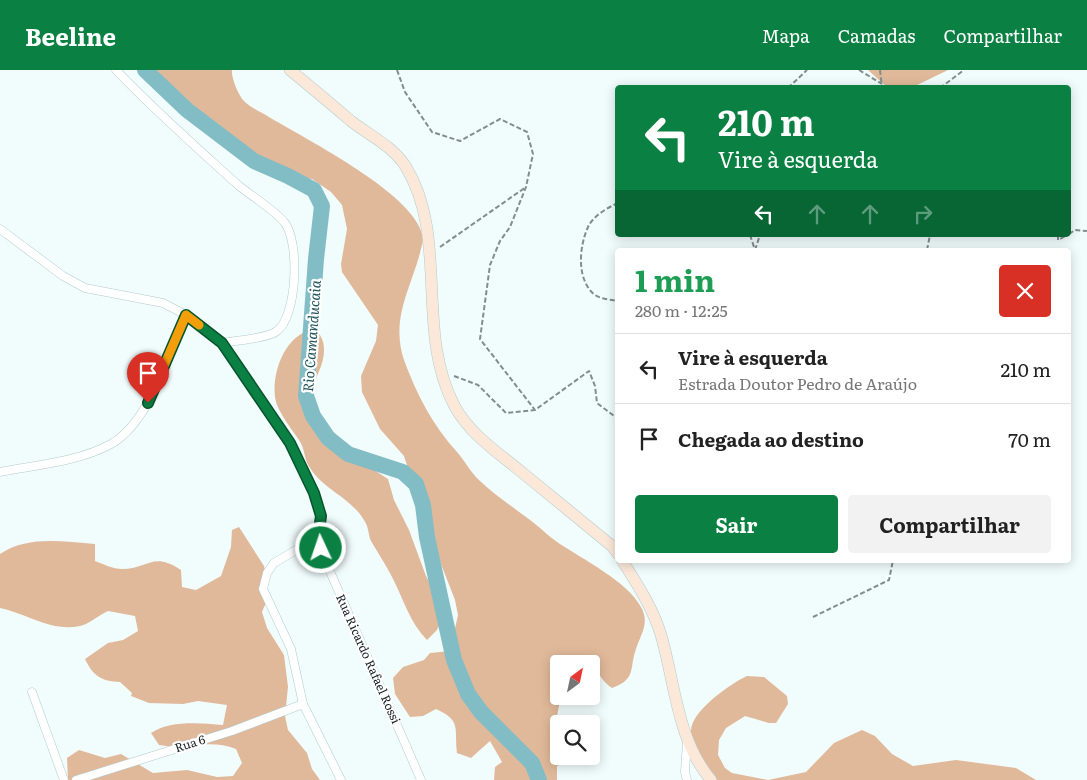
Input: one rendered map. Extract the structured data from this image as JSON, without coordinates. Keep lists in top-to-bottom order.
{
  "streets": {
    "street": ["Rua Ricardo Rafael Rossi", "Rua 6"]
  },
  "water": ["Rio Camanducaia"],
  "north": "top right",
  "page": {
    "header": "Beeline",
    "nav": ["Mapa", "Camadas", "Compartilhar"],
    "turn": ["210 m", "Vire à esquerda"],
    "heading": ["1 min", "280 m · 12:25"],
    "list": [
      {
        "name": "Vire à esquerda",
        "note": "Estrada Doutor Pedro de Araújo",
        "value": "210 m"
      },
      {
        "name": "Chegada ao destino",
        "value": "70 m"
      }
    ],
    "buttons": ["Sair", "Compartilhar"]
  }
}
